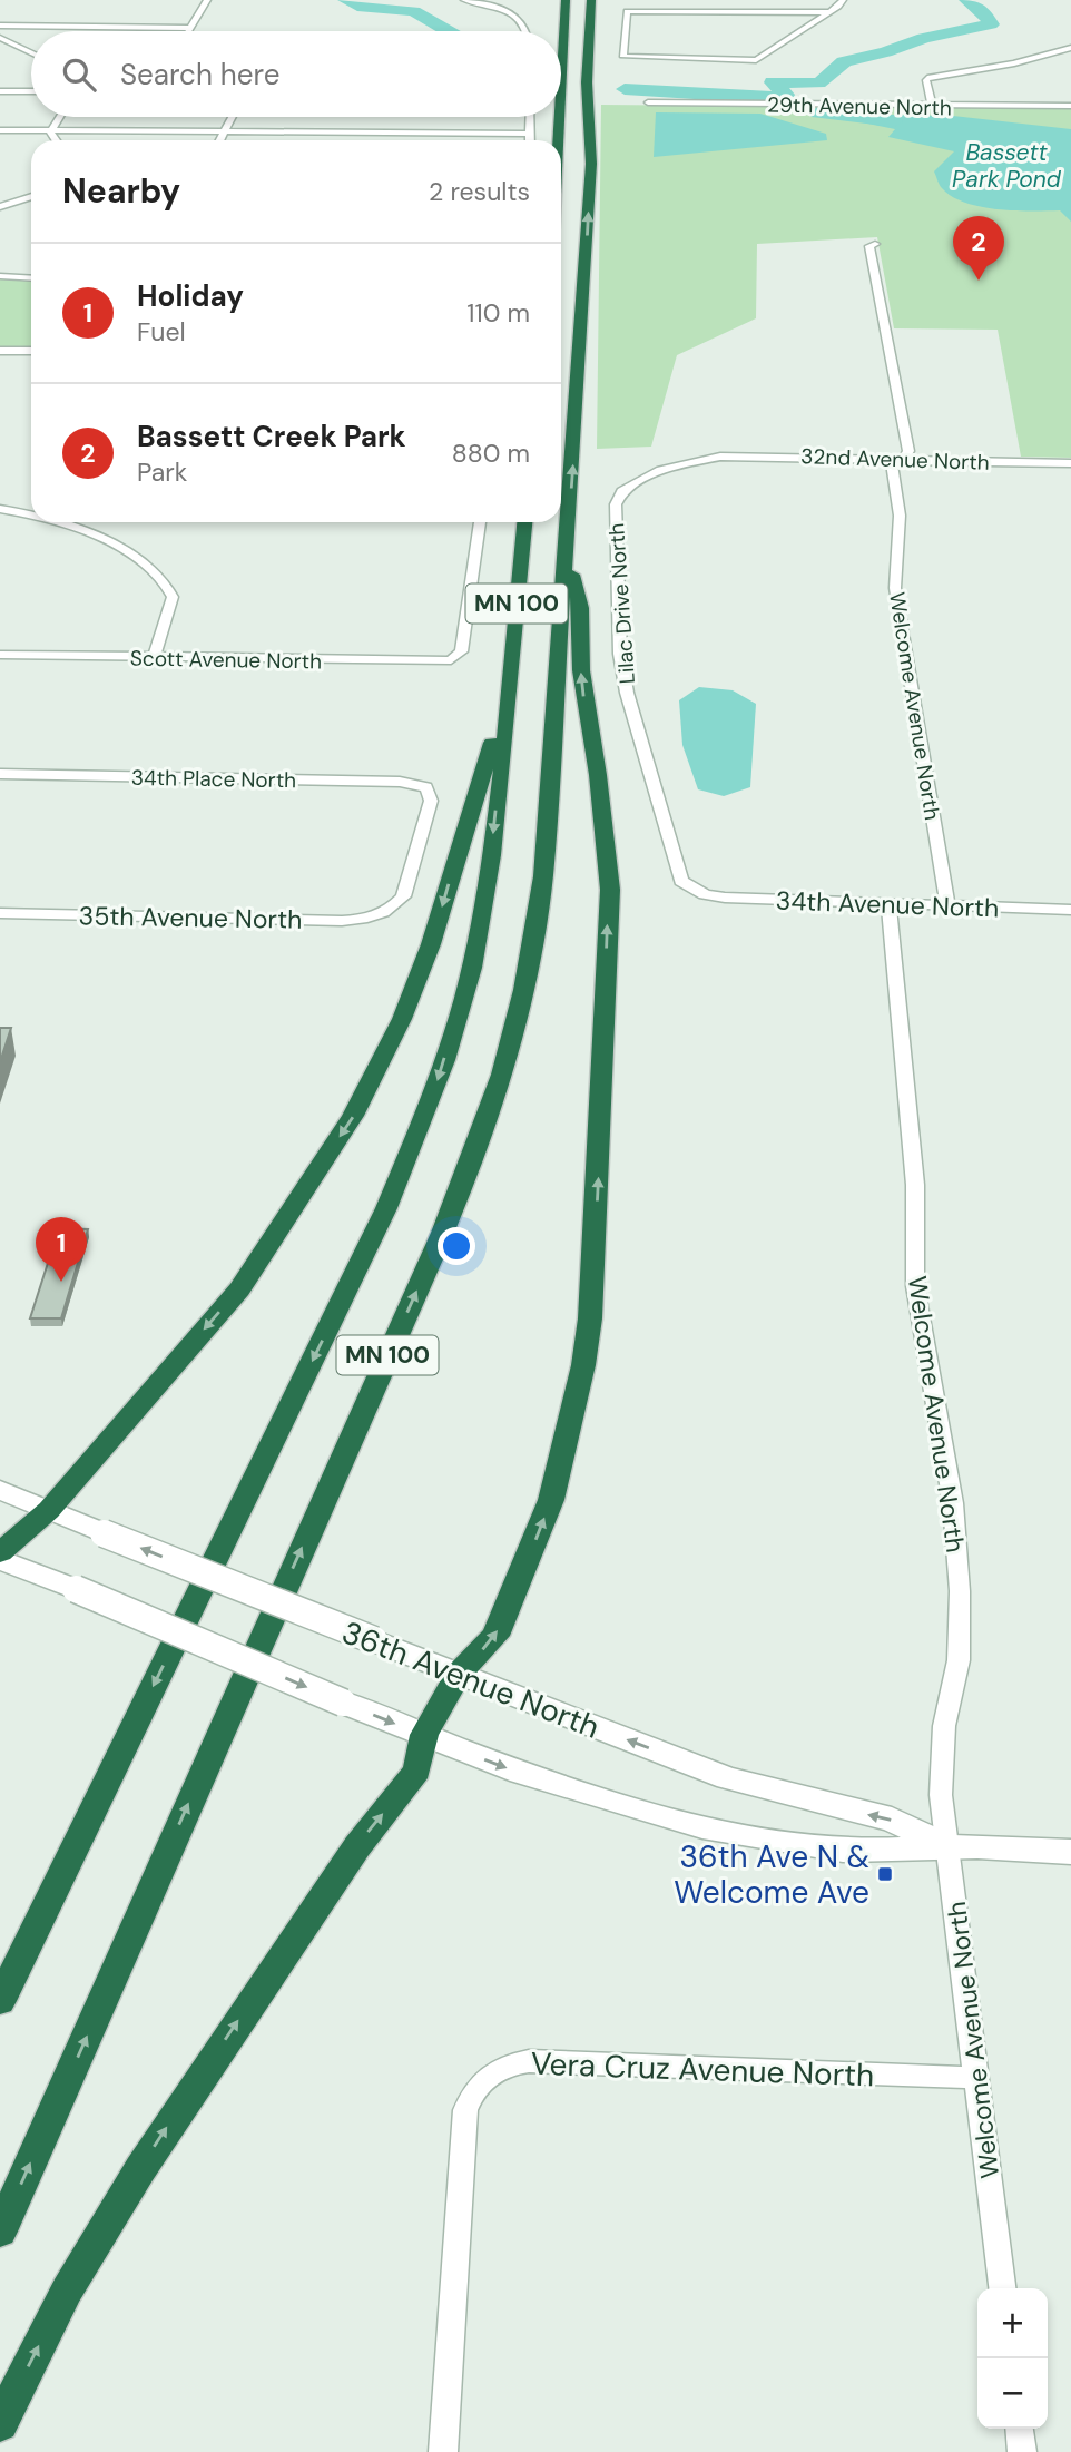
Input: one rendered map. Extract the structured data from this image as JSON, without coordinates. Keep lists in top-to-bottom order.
{
  "streets": {
    "highway": ["MN 100"],
    "street": [
      "29th Avenue North",
      "32nd Avenue North",
      "Lilac Drive North",
      "Scott Avenue North",
      "Welcome Avenue North",
      "34th Place North",
      "34th Avenue North",
      "35th Avenue North",
      "36th Avenue North",
      "Vera Cruz Avenue North"
    ]
  },
  "crossings": [
    ["32nd Avenue North", "Lilac Drive North"],
    ["32nd Avenue North", "Welcome Avenue North"],
    ["Lilac Drive North", "34th Avenue North"],
    ["Welcome Avenue North", "34th Avenue North"],
    ["Welcome Avenue North", "36th Avenue North"],
    ["Welcome Avenue North", "Vera Cruz Avenue North"],
    ["34th Place North", "35th Avenue North"]
  ],
  "water": ["Bassett Park Pond"],
  "places": {
    "transit": ["36th Ave N & Welcome Ave"]
  },
  "page": {
    "search": "Search here",
    "heading": ["Nearby", "2 results"],
    "pins": ["2", "1"],
    "list": [
      {
        "mark": "1",
        "name": "Holiday",
        "note": "Fuel",
        "value": "110 m"
      },
      {
        "mark": "2",
        "name": "Bassett Creek Park",
        "note": "Park",
        "value": "880 m"
      }
    ],
    "map_buttons": ["+", "−"]
  }
}
